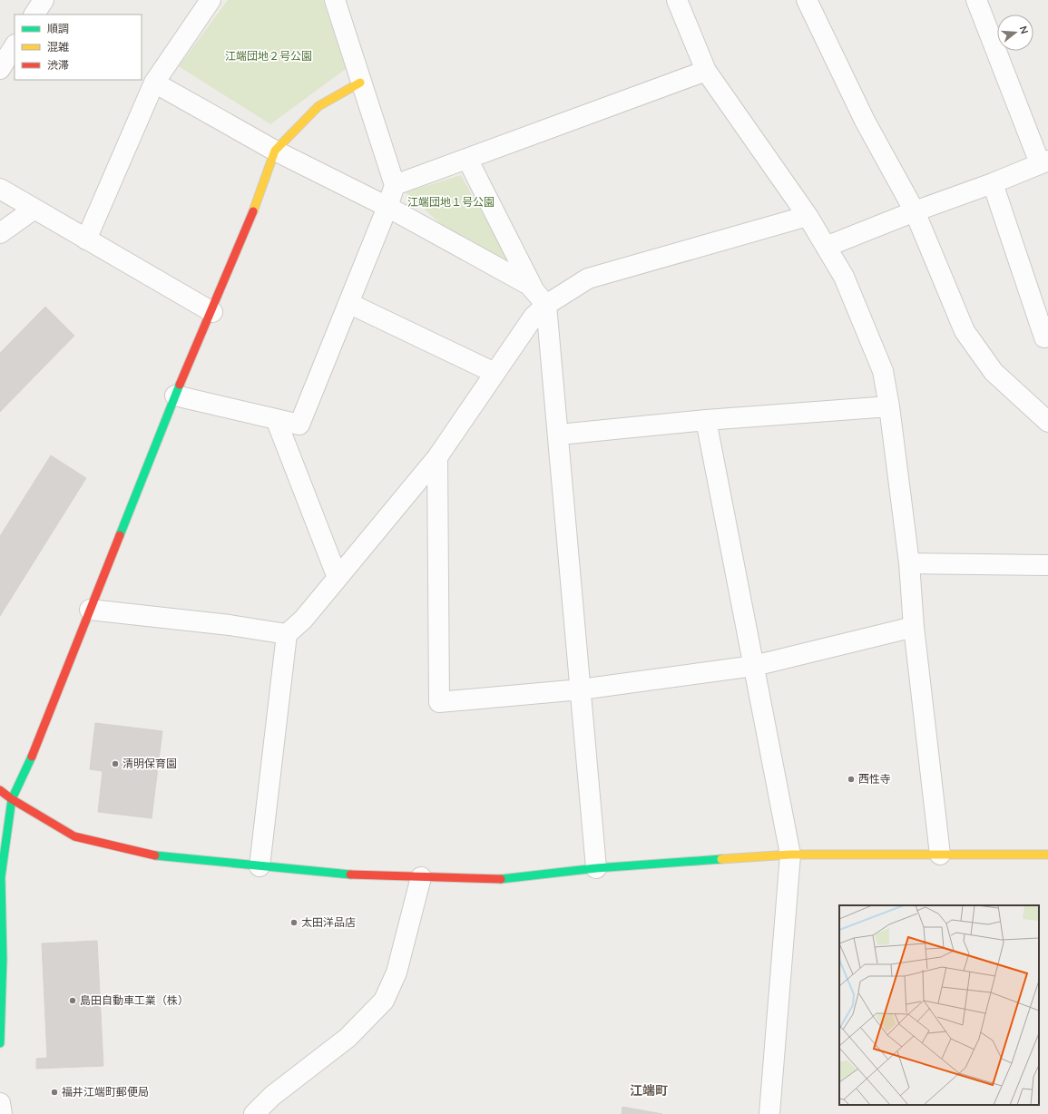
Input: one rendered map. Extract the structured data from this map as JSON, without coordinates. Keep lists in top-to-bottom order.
{
  "districts": ["江端町"],
  "parks": ["江端団地２号公園", "江端団地１号公園"],
  "places": [
    "清明保育園",
    "西性寺",
    "太田洋品店",
    "島田自動車工業（株）",
    "福井江端町郵便局"
  ],
  "legend": ["順調", "混雑", "渋滞"],
  "north": "right"
}
